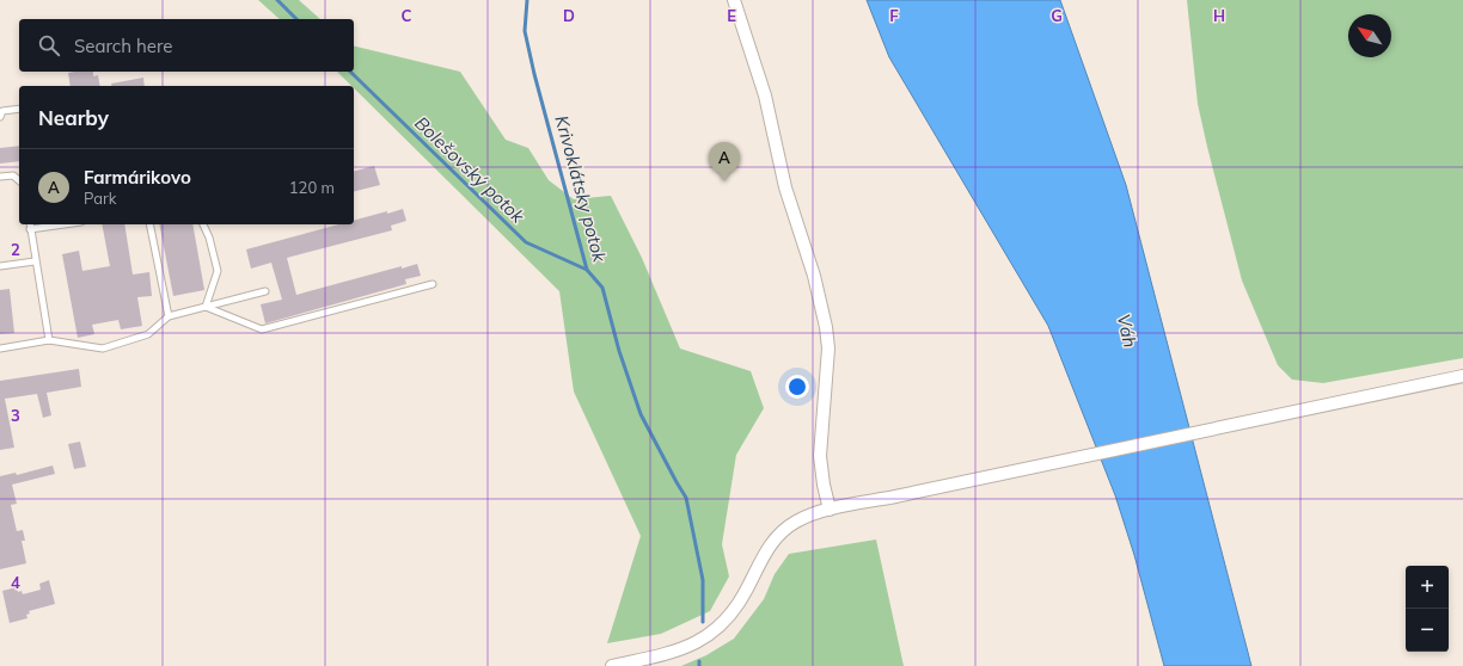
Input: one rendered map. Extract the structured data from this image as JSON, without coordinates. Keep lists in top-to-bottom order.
{
  "water": ["Bolešovský potok", "Krivoklátsky potok", "Váh"],
  "north": "top left",
  "page": {
    "search": "Search here",
    "heading": "Nearby",
    "pins": "A",
    "list": [
      {
        "mark": "A",
        "name": "Farmárikovo",
        "note": "Park",
        "value": "120 m"
      }
    ],
    "map_buttons": ["+", "−"]
  },
  "grid": {
    "columns": [
      "C",
      "D",
      "E",
      "F",
      "G",
      "H"
    ],
    "rows": ["2", "3", "4"]
  }
}
